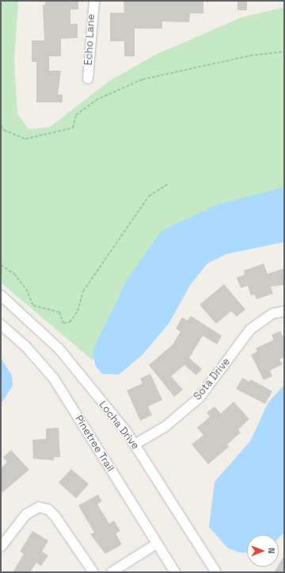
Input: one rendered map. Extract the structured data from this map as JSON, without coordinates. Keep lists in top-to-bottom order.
{
  "streets": {
    "street": [
      "Echo Lane",
      "Sota Drive",
      "Locha Drive",
      "Pinetree Trail"
    ]
  },
  "crossings": [
    ["Sota Drive", "Locha Drive"]
  ],
  "north": "right"
}
